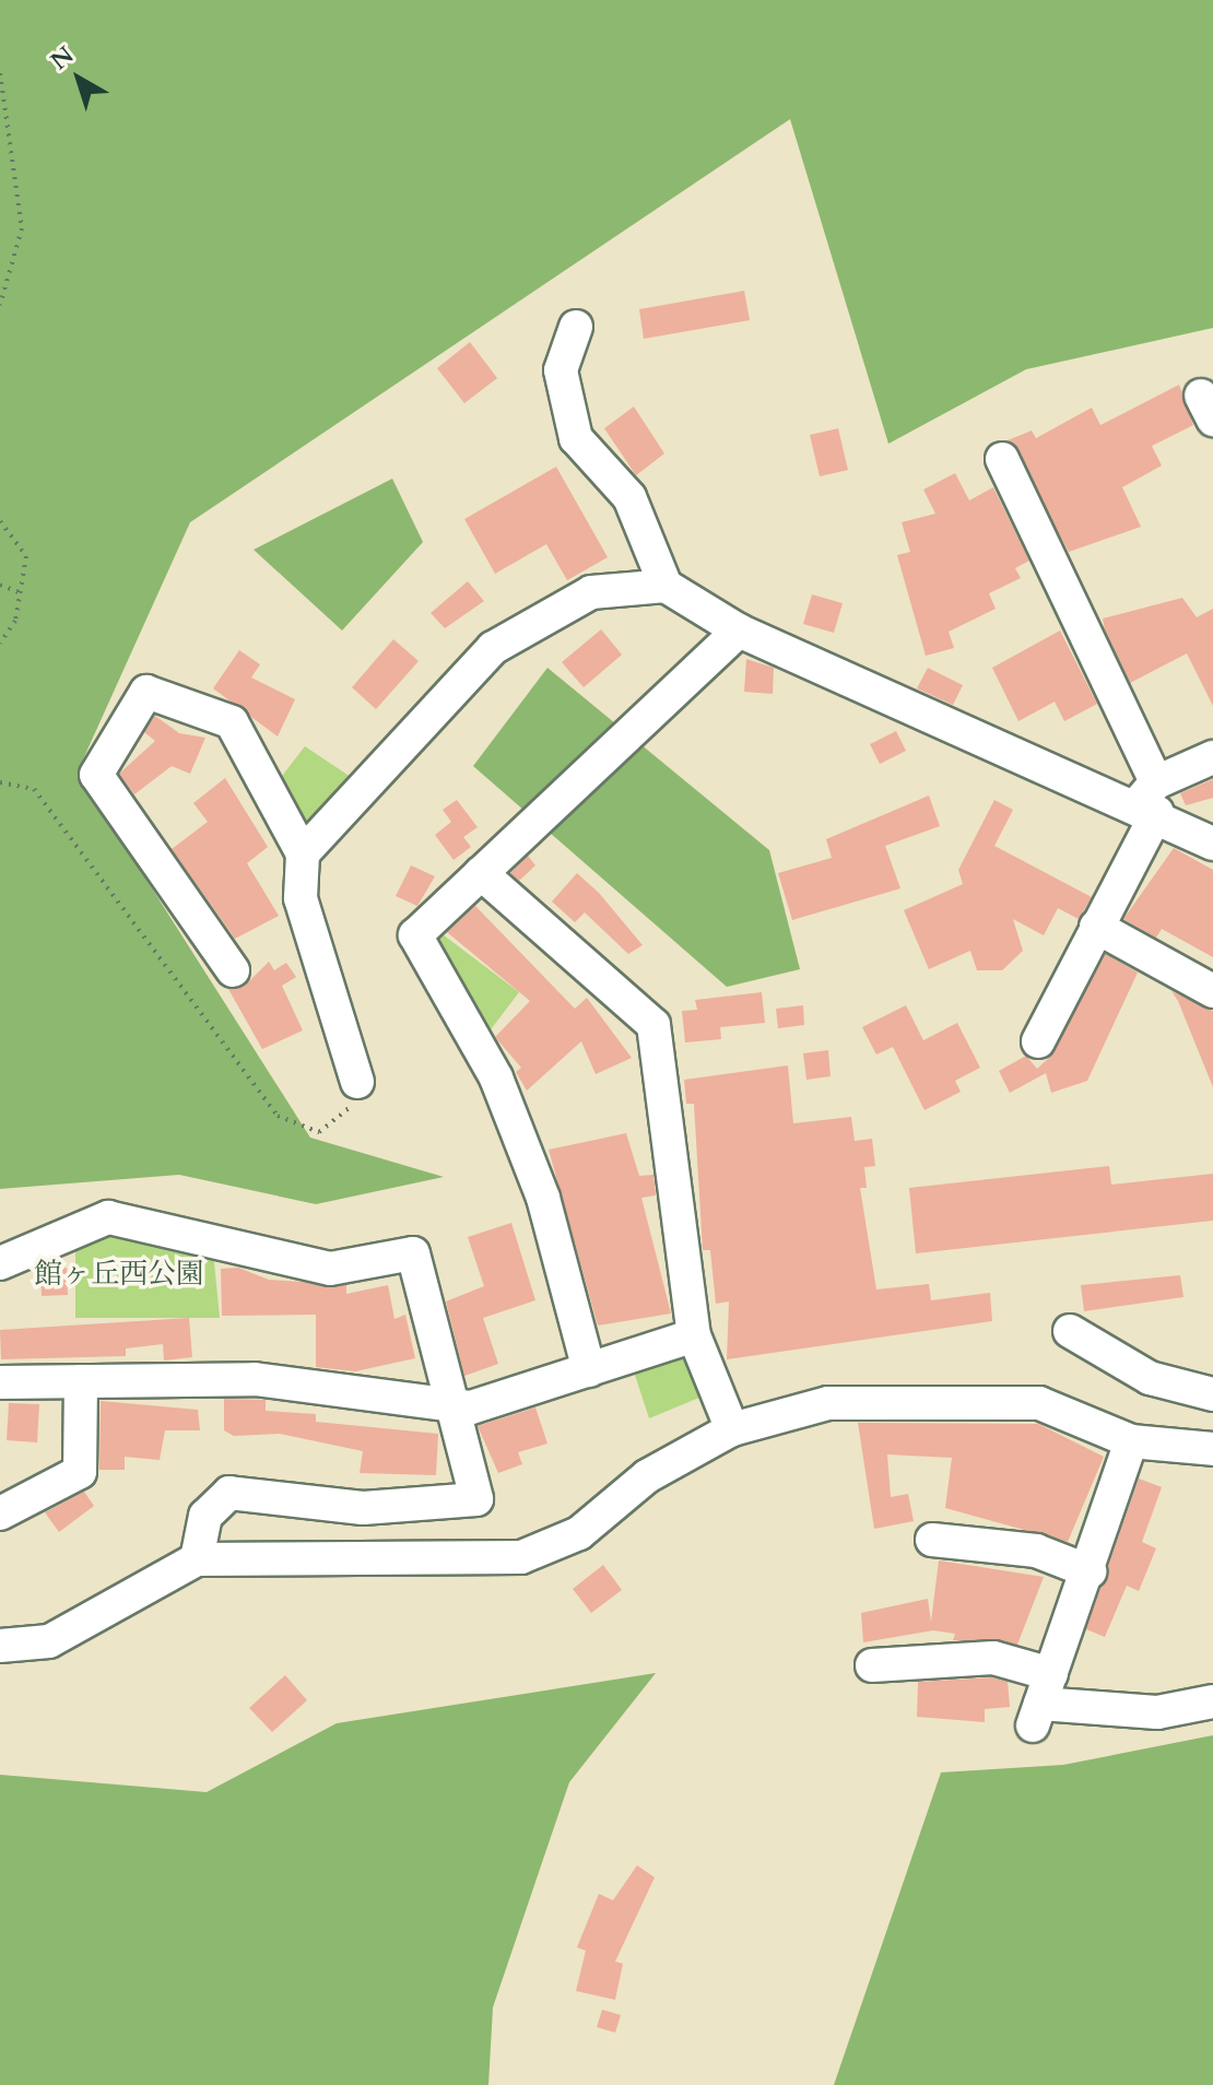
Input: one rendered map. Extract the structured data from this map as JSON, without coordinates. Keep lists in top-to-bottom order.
{
  "parks": ["館ヶ丘西公園"],
  "north": "top left"
}
